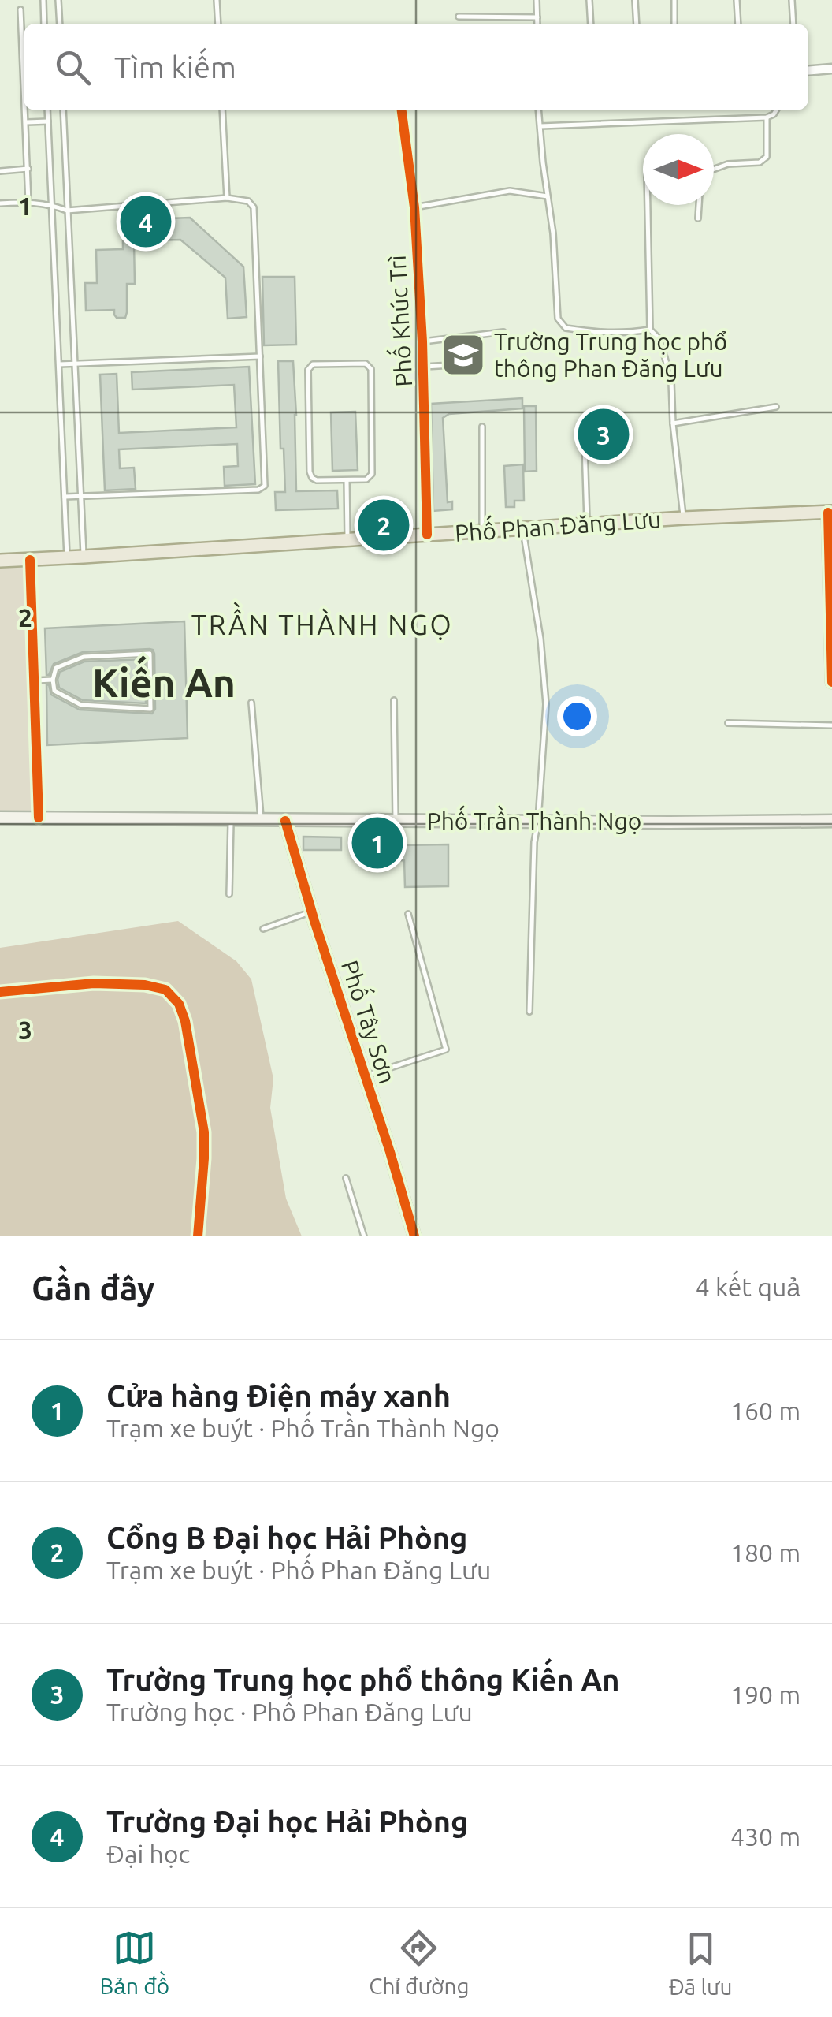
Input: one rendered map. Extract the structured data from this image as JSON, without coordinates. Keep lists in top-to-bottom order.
{
  "streets": {
    "main road": ["Phố Phan Đăng Lưu", "Phố Trần Thành Ngọ", "Phố Tây Sơn"],
    "street": ["Phố Khúc Trì"]
  },
  "crossings": [
    ["Phố Khúc Trì", "Phố Phan Đăng Lưu"],
    ["Phố Trần Thành Ngọ", "Phố Tây Sơn"]
  ],
  "districts": ["TRẦN THÀNH NGỌ", "Kiến An"],
  "places": {
    "school or university": ["Trường Trung học phổ thông Phan Đăng Lưu"]
  },
  "north": "right",
  "page": {
    "search": "Tìm kiếm",
    "pins": [
      "4",
      "3",
      "2",
      "1"
    ],
    "heading": ["Gần đây", "4 kết quả"],
    "list": [
      {
        "mark": "1",
        "name": "Cửa hàng Điện máy xanh",
        "note": "Trạm xe buýt · Phố Trần Thành Ngọ",
        "value": "160 m"
      },
      {
        "mark": "2",
        "name": "Cổng B Đại học Hải Phòng",
        "note": "Trạm xe buýt · Phố Phan Đăng Lưu",
        "value": "180 m"
      },
      {
        "mark": "3",
        "name": "Trường Trung học phổ thông Kiến An",
        "note": "Trường học · Phố Phan Đăng Lưu",
        "value": "190 m"
      },
      {
        "mark": "4",
        "name": "Trường Đại học Hải Phòng",
        "note": "Đại học",
        "value": "430 m"
      }
    ],
    "nav": ["Bản đồ", "Chỉ đường", "Đã lưu"]
  },
  "grid": {
    "rows": ["1", "2", "3"]
  }
}
